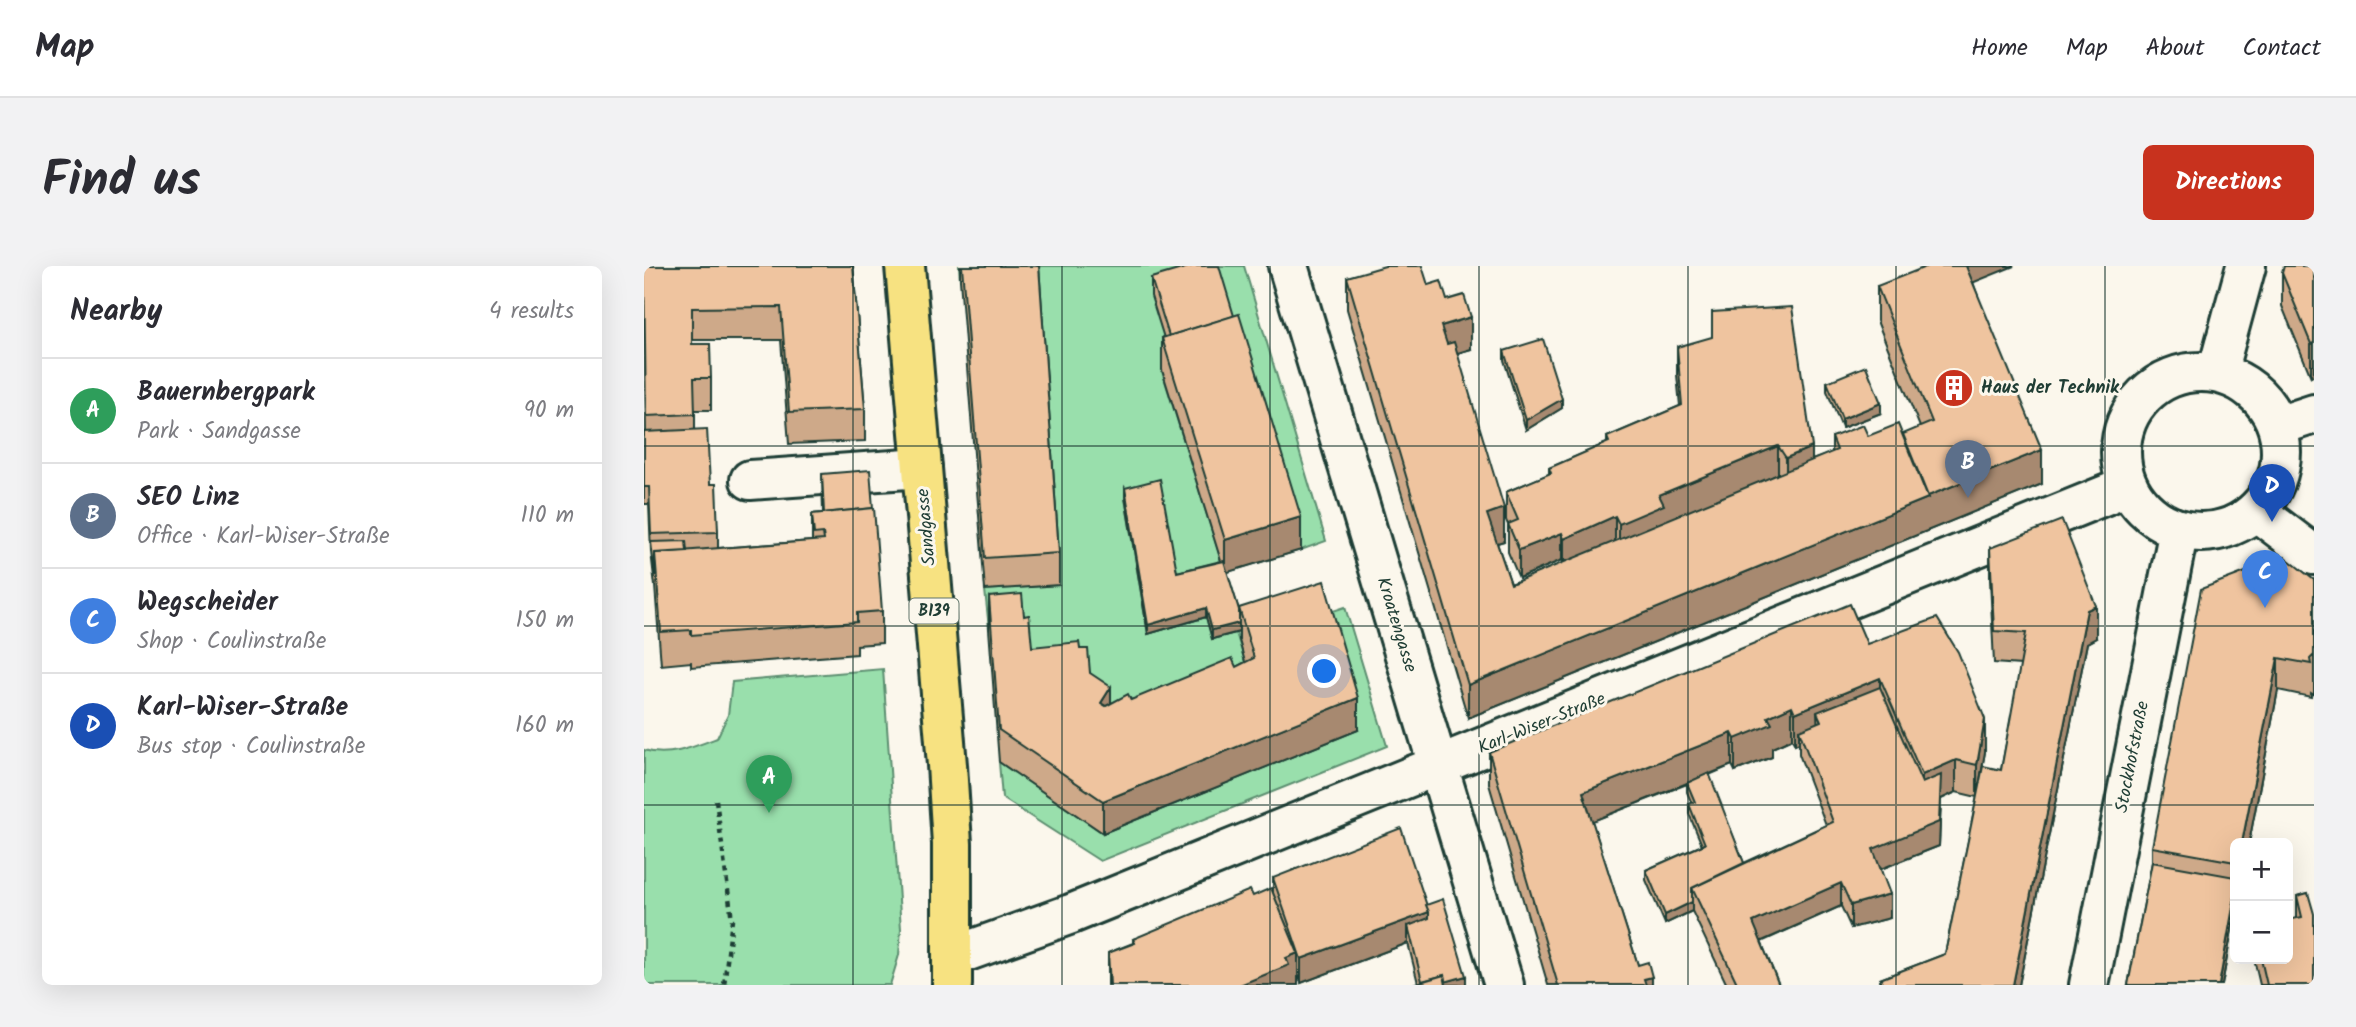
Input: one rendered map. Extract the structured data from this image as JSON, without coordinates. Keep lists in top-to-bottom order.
{
  "streets": {
    "main road": ["Sandgasse", "B139"],
    "street": ["Kroatengasse", "Karl-Wiser-Straße", "Stockhofstraße"]
  },
  "crossings": [
    ["Sandgasse", "Karl-Wiser-Straße"],
    ["Kroatengasse", "Karl-Wiser-Straße"],
    ["Karl-Wiser-Straße", "Stockhofstraße"]
  ],
  "places": {
    "building": ["Haus der Technik"]
  },
  "page": {
    "header": "Map",
    "nav": [
      "Home",
      "Map",
      "About",
      "Contact"
    ],
    "title": "Find us",
    "buttons": "Directions",
    "heading": ["Nearby", "4 results"],
    "list": [
      {
        "mark": "A",
        "name": "Bauernbergpark",
        "note": "Park · Sandgasse",
        "value": "90 m"
      },
      {
        "mark": "B",
        "name": "SEO Linz",
        "note": "Office · Karl-Wiser-Straße",
        "value": "110 m"
      },
      {
        "mark": "C",
        "name": "Wegscheider",
        "note": "Shop · Coulinstraße",
        "value": "150 m"
      },
      {
        "mark": "D",
        "name": "Karl-Wiser-Straße",
        "note": "Bus stop · Coulinstraße",
        "value": "160 m"
      }
    ],
    "pins": [
      "B",
      "D",
      "C",
      "A"
    ],
    "map_buttons": ["+", "−"]
  }
}
